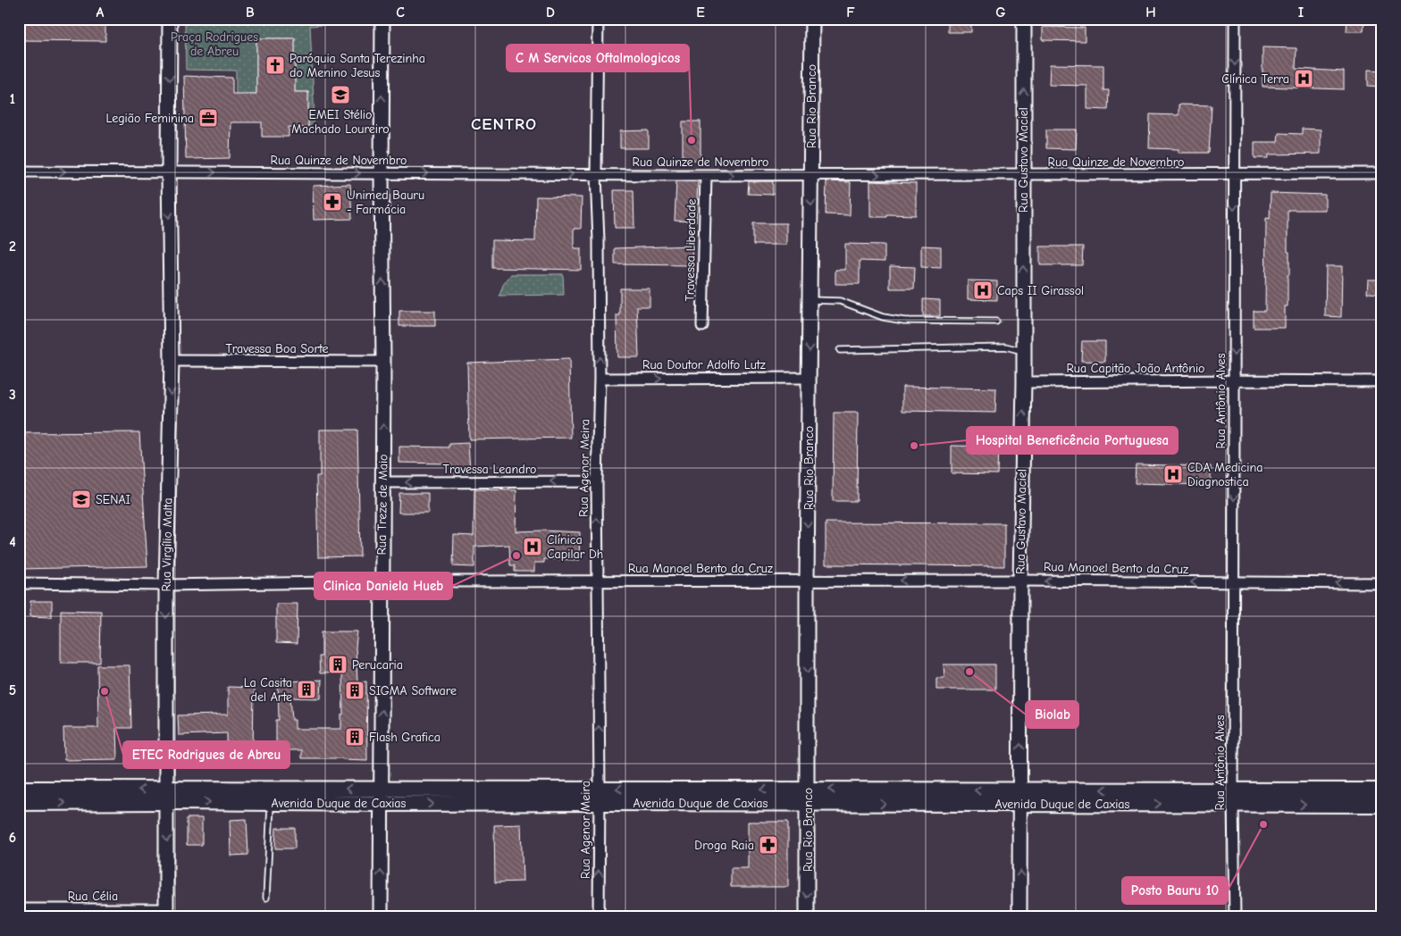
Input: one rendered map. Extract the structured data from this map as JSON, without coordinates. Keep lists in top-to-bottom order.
{
  "streets": {
    "main road": ["Avenida Duque de Caxias"],
    "street": [
      "Rua Rio Branco",
      "Rua Quinze de Novembro",
      "Rua Gustavo Maciel",
      "Travessa Liberdade",
      "Travessa Boa Sorte",
      "Rua Doutor Adolfo Lutz",
      "Rua Capitão João Antônio",
      "Rua Antônio Alves",
      "Rua Agenor Meira",
      "Travessa Leandro",
      "Rua Treze de Maio",
      "Rua Virgílio Malta",
      "Rua Manoel Bento da Cruz",
      "Rua Célia"
    ]
  },
  "crossings": [
    ["Rua Rio Branco", "Rua Quinze de Novembro"],
    ["Rua Rio Branco", "Rua Doutor Adolfo Lutz"],
    ["Rua Rio Branco", "Rua Manoel Bento da Cruz"],
    ["Rua Rio Branco", "Avenida Duque de Caxias"],
    ["Rua Quinze de Novembro", "Rua Gustavo Maciel"],
    ["Rua Quinze de Novembro", "Travessa Liberdade"],
    ["Rua Quinze de Novembro", "Rua Antônio Alves"],
    ["Rua Quinze de Novembro", "Rua Agenor Meira"],
    ["Rua Quinze de Novembro", "Rua Treze de Maio"],
    ["Rua Quinze de Novembro", "Rua Virgílio Malta"],
    ["Rua Gustavo Maciel", "Rua Capitão João Antônio"],
    ["Rua Gustavo Maciel", "Rua Manoel Bento da Cruz"],
    ["Rua Gustavo Maciel", "Avenida Duque de Caxias"],
    ["Travessa Boa Sorte", "Rua Treze de Maio"],
    ["Travessa Boa Sorte", "Rua Virgílio Malta"],
    ["Rua Doutor Adolfo Lutz", "Rua Agenor Meira"],
    ["Rua Capitão João Antônio", "Rua Antônio Alves"],
    ["Rua Antônio Alves", "Rua Manoel Bento da Cruz"],
    ["Rua Antônio Alves", "Avenida Duque de Caxias"],
    ["Rua Agenor Meira", "Travessa Leandro"],
    ["Rua Agenor Meira", "Rua Manoel Bento da Cruz"],
    ["Rua Agenor Meira", "Avenida Duque de Caxias"],
    ["Travessa Leandro", "Rua Treze de Maio"],
    ["Rua Treze de Maio", "Rua Manoel Bento da Cruz"],
    ["Rua Treze de Maio", "Avenida Duque de Caxias"],
    ["Rua Virgílio Malta", "Rua Manoel Bento da Cruz"],
    ["Rua Virgílio Malta", "Avenida Duque de Caxias"],
    ["Rua Virgílio Malta", "Rua Célia"]
  ],
  "one_way": [
    "Rua Rio Branco",
    "Rua Quinze de Novembro",
    "Rua Gustavo Maciel",
    "Rua Doutor Adolfo Lutz",
    "Rua Antônio Alves",
    "Rua Agenor Meira",
    "Travessa Leandro",
    "Rua Treze de Maio",
    "Rua Virgílio Malta",
    "Rua Manoel Bento da Cruz"
  ],
  "districts": ["CENTRO"],
  "parks": ["Praça Rodrigues de Abreu"],
  "places": {
    "church": ["Paróquia Santa Terezinha do Menino Jesus"],
    "hospital": [
      "Clínica Terra",
      "Caps II Girassol",
      "CDA Medicina Diagnostica",
      "Clínica Capilar Dh"
    ],
    "school or university": ["EMEI Stélio Machado Loureiro", "SENAI"],
    "office": ["Legião Feminina"],
    "other": [
      "C M Servicos Oftalmologicos",
      "Hospital Beneficência Portuguesa",
      "Clinica Daniela Hueb",
      "Biolab",
      "ETEC Rodrigues de Abreu",
      "Posto Bauru 10"
    ],
    "pharmacy": ["Unimed Bauru - Farmácia", "Droga Raia"],
    "building": [
      "Perucaria",
      "La Casita del Arte",
      "SIGMA Software",
      "Flash Grafica"
    ]
  },
  "grid": {
    "columns": [
      "A",
      "B",
      "C",
      "D",
      "E",
      "F",
      "G",
      "H",
      "I"
    ],
    "rows": [
      "1",
      "2",
      "3",
      "4",
      "5",
      "6"
    ]
  }
}
